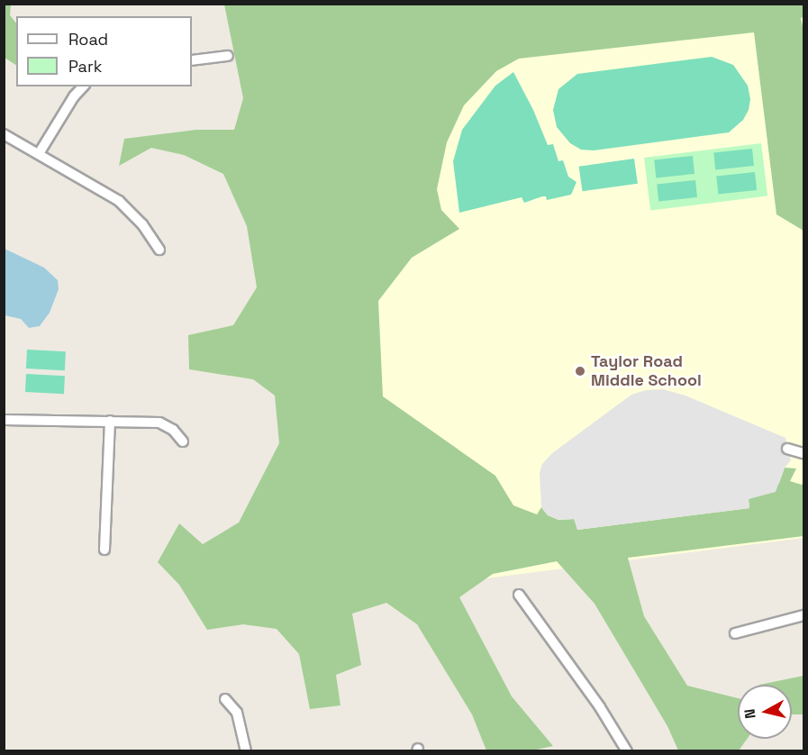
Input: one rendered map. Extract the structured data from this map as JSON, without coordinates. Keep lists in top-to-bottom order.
{
  "places": ["Taylor Road Middle School"],
  "legend": ["Road", "Park"],
  "north": "left"
}
